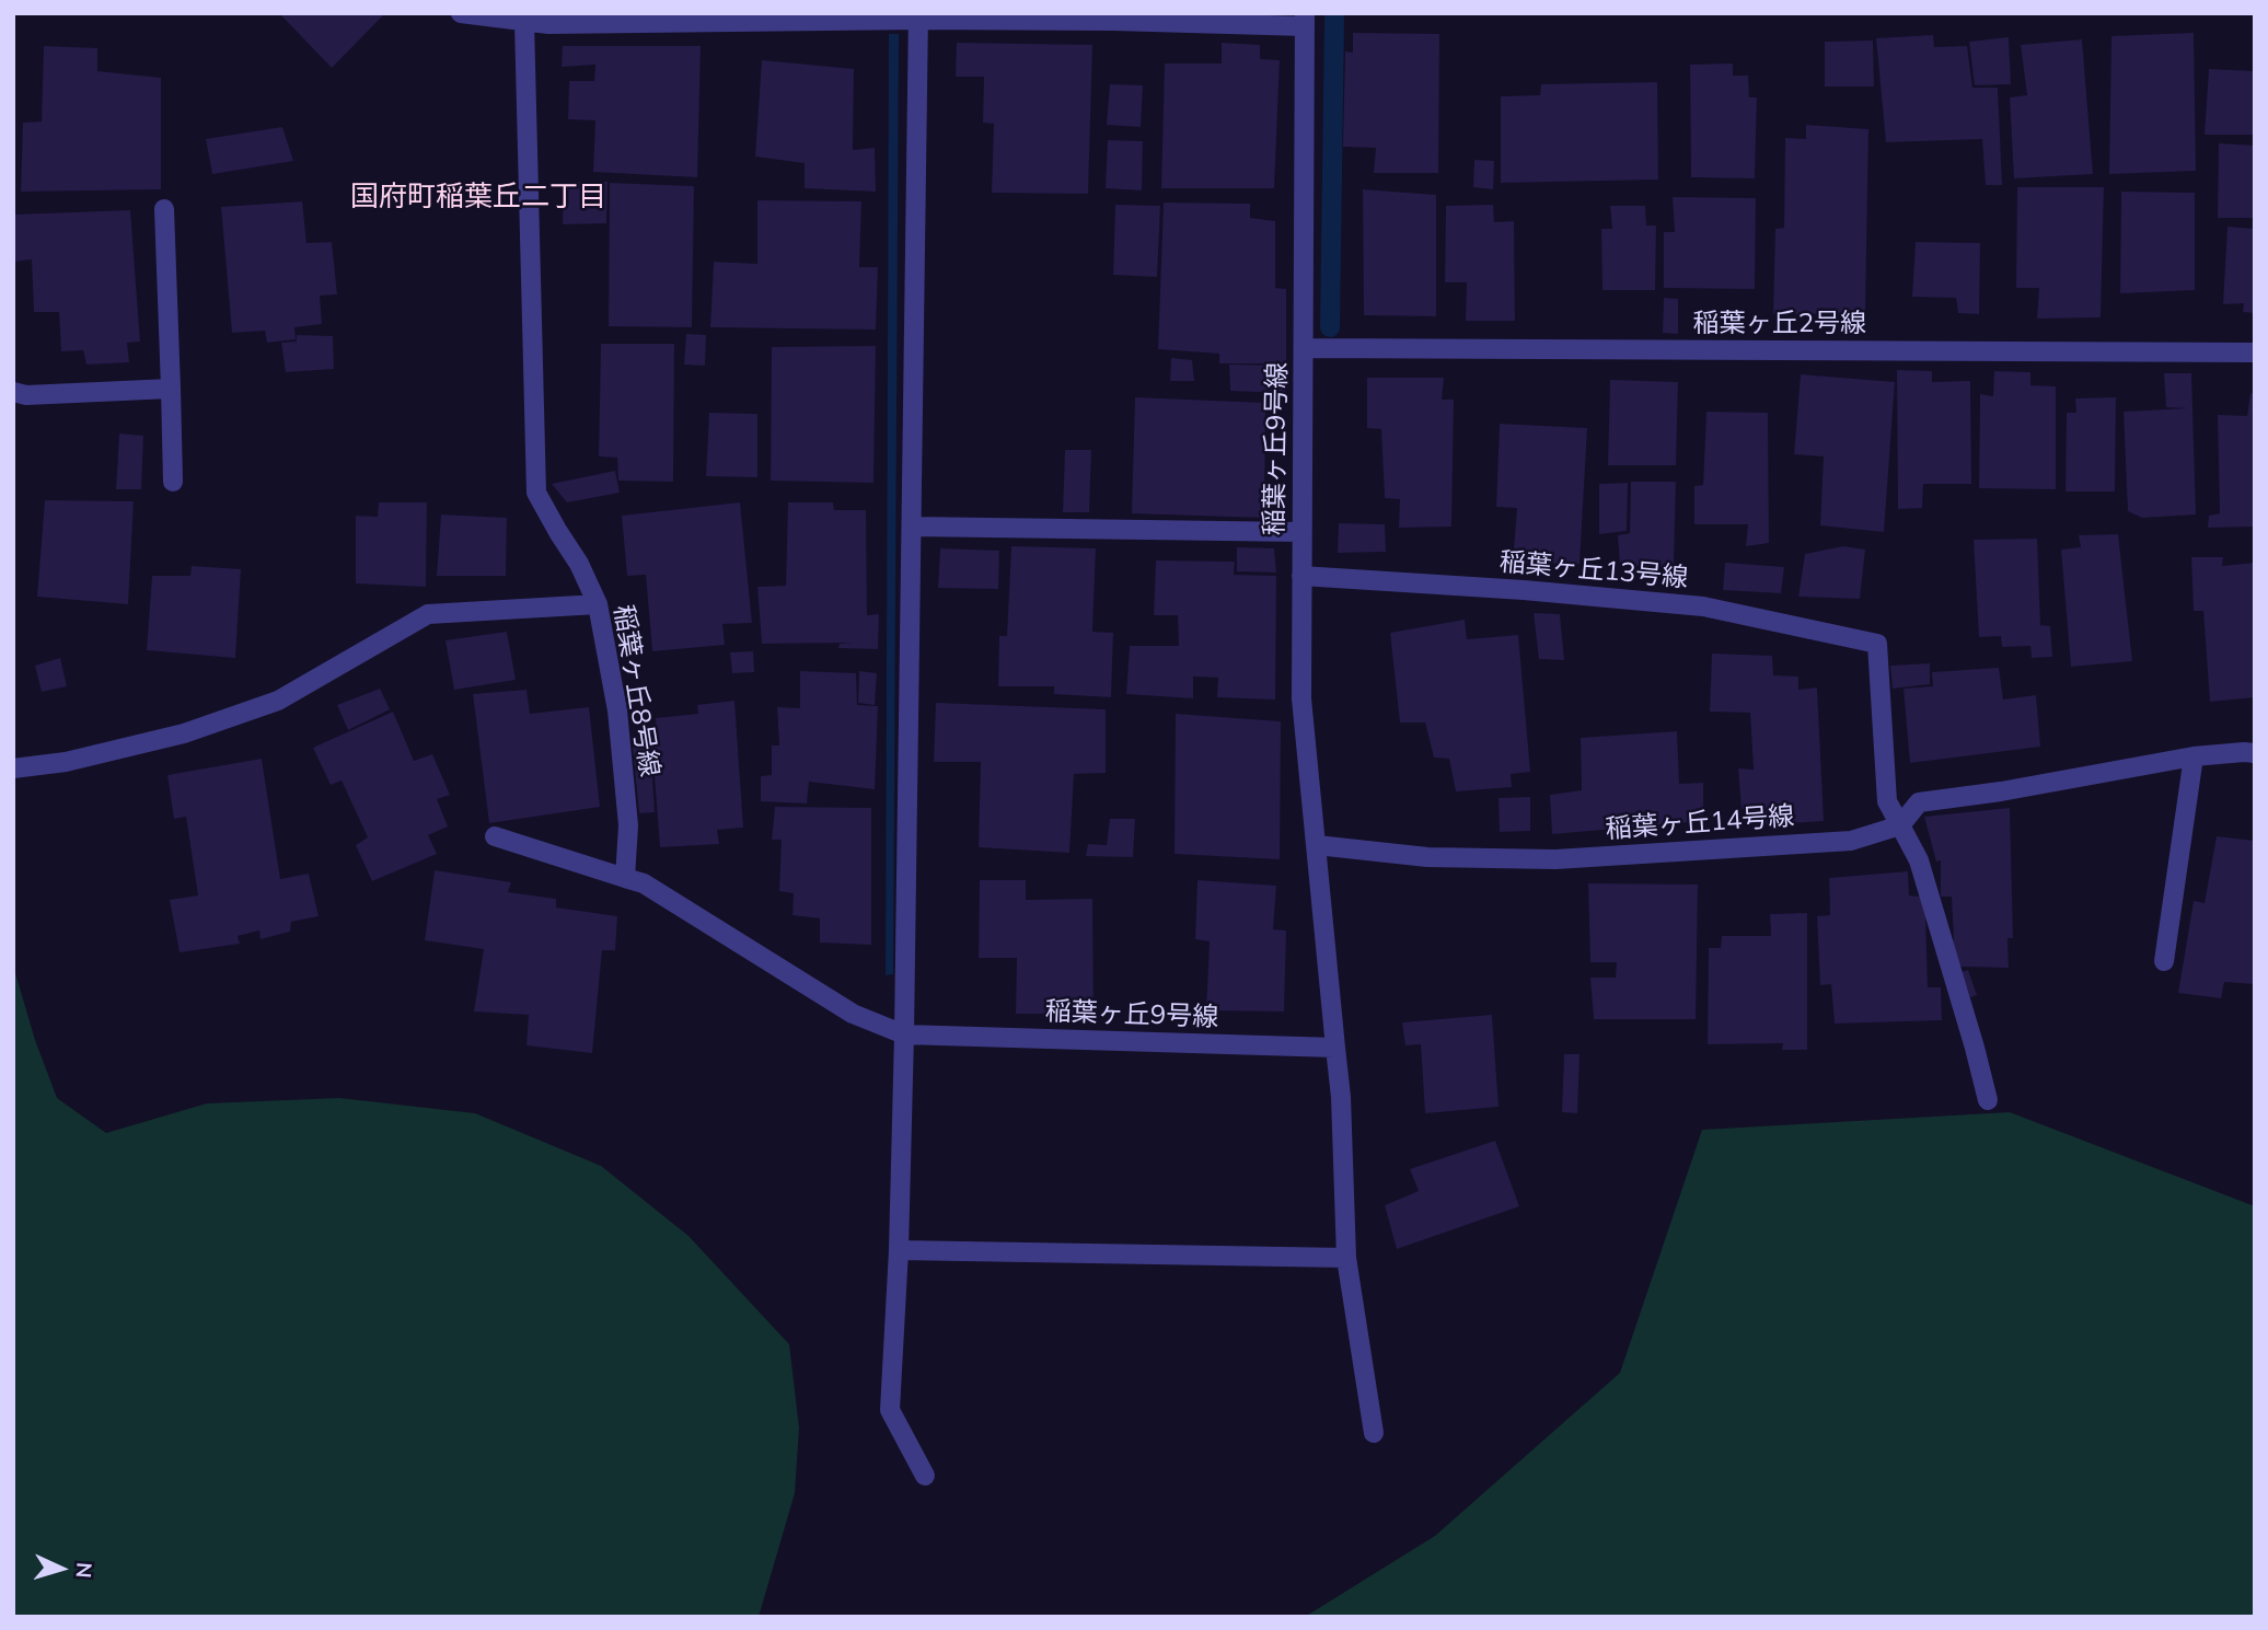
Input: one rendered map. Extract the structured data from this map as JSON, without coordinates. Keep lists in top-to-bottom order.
{
  "streets": {
    "street": [
      "稲葉ヶ丘2号線",
      "稲葉ヶ丘9号線",
      "稲葉ヶ丘13号線",
      "稲葉ヶ丘8号線",
      "稲葉ヶ丘14号線"
    ]
  },
  "crossings": [
    ["稲葉ヶ丘2号線", "稲葉ヶ丘9号線"],
    ["稲葉ヶ丘9号線", "稲葉ヶ丘13号線"],
    ["稲葉ヶ丘9号線", "稲葉ヶ丘14号線"],
    ["稲葉ヶ丘13号線", "稲葉ヶ丘14号線"]
  ],
  "districts": ["国府町稲葉丘二丁目"],
  "north": "right"
}
